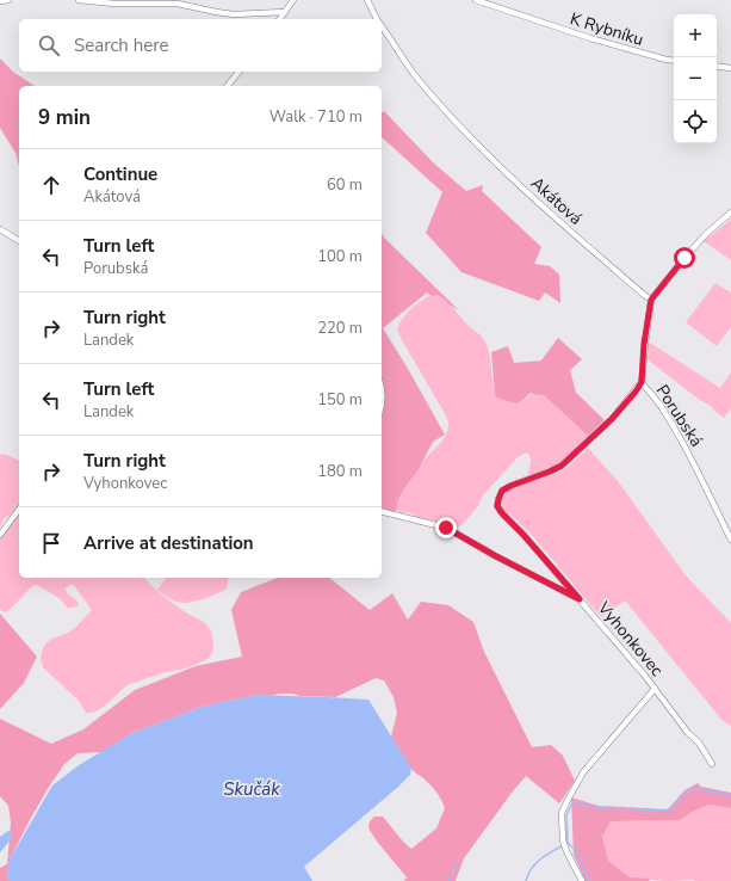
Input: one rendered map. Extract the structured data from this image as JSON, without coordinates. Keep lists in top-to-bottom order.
{
  "streets": {
    "street": [
      "K Rybníku",
      "Akátová",
      "Porubská",
      "Vyhonkovec"
    ]
  },
  "crossings": [
    ["Akátová", "Porubská"]
  ],
  "water": ["Skučák"],
  "page": {
    "map_buttons": ["+", "−"],
    "search": "Search here",
    "heading": ["9 min", "Walk · 710 m"],
    "list": [
      ["Continue", "Akátová", "60 m"],
      ["Turn left", "Porubská", "100 m"],
      ["Turn right", "Landek", "220 m"],
      ["Turn left", "Landek", "150 m"],
      ["Turn right", "Vyhonkovec", "180 m"],
      "Arrive at destination"
    ]
  }
}
